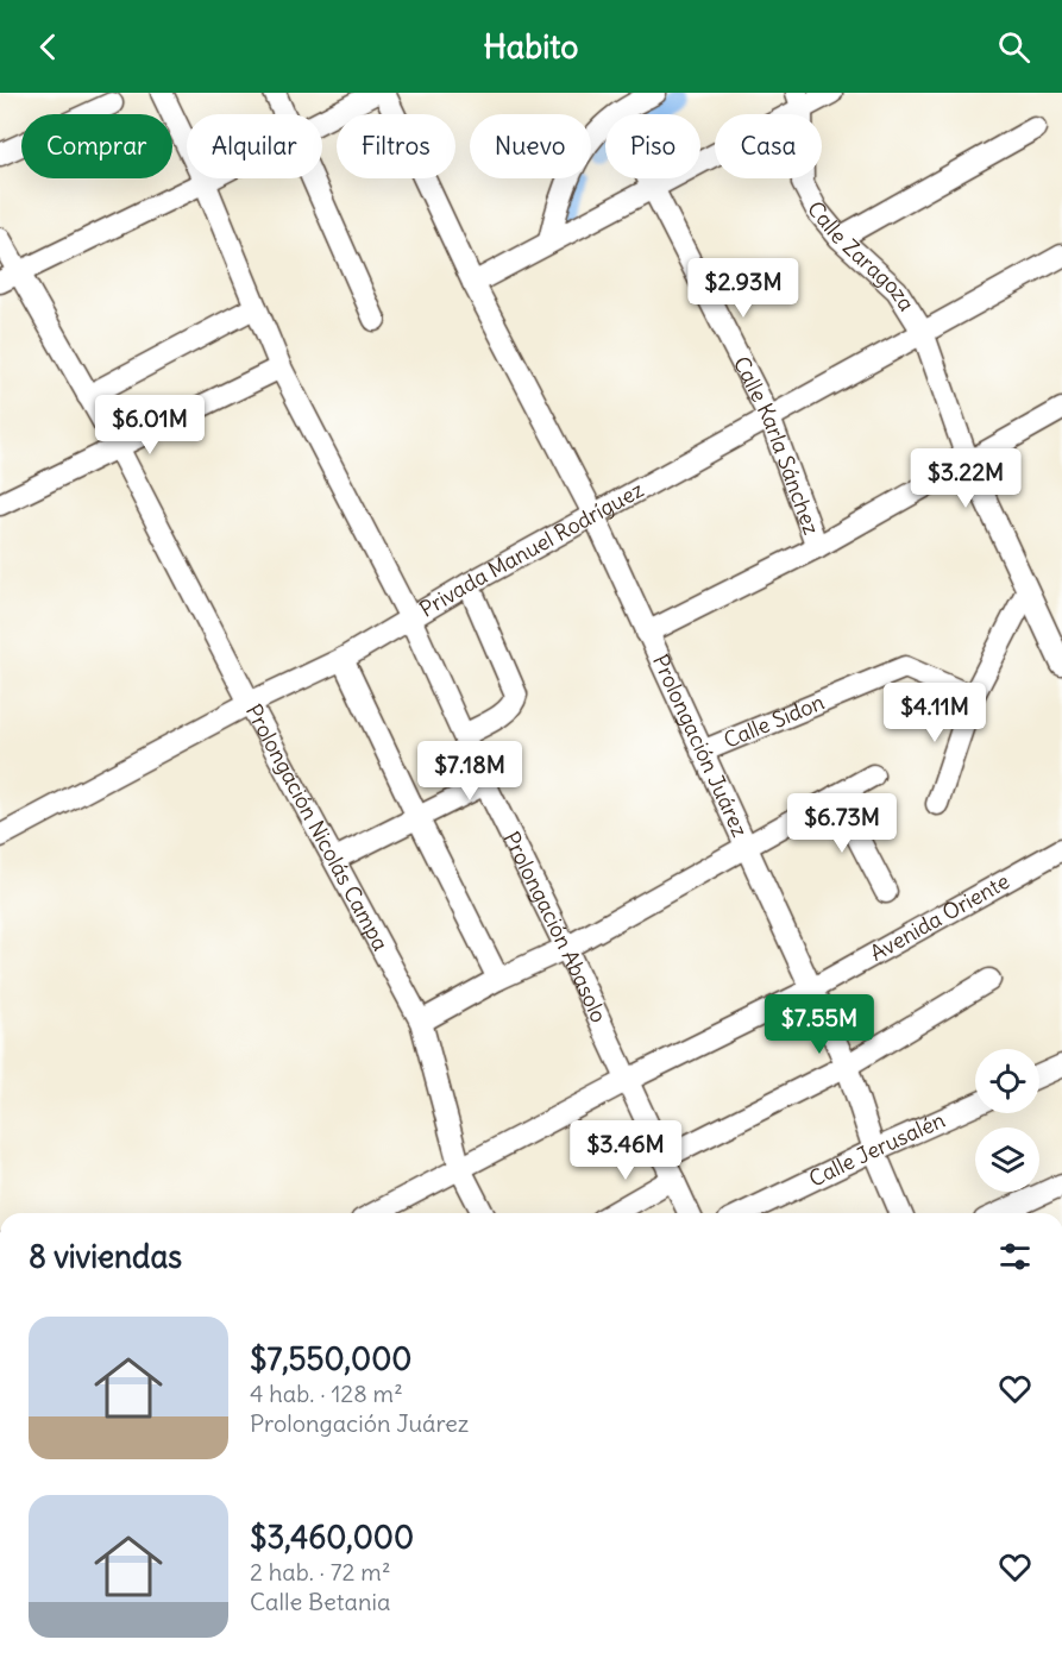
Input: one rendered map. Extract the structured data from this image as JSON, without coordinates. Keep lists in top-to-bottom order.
{
  "streets": {
    "street": [
      "Calle Zaragoza",
      "Calle Karla Sánchez",
      "Privada Manuel Rodríguez",
      "Calle Sidon",
      "Prolongación Juárez",
      "Prolongación Nicolás Campa",
      "Avenida Oriente",
      "Prolongación Abasolo",
      "Calle Jerusalén"
    ]
  },
  "crossings": [
    ["Calle Zaragoza", "Privada Manuel Rodríguez"],
    ["Calle Karla Sánchez", "Privada Manuel Rodríguez"],
    ["Privada Manuel Rodríguez", "Prolongación Juárez"],
    ["Privada Manuel Rodríguez", "Prolongación Nicolás Campa"],
    ["Privada Manuel Rodríguez", "Prolongación Abasolo"],
    ["Calle Sidon", "Prolongación Juárez"],
    ["Prolongación Juárez", "Avenida Oriente"],
    ["Prolongación Juárez", "Calle Jerusalén"],
    ["Prolongación Nicolás Campa", "Avenida Oriente"],
    ["Avenida Oriente", "Prolongación Abasolo"]
  ],
  "page": {
    "header": "Habito",
    "chip": [
      "Comprar",
      "Alquilar",
      "Filtros",
      "Nuevo",
      "Piso",
      "Casa"
    ],
    "price": [
      "$2.93M",
      "$6.01M",
      "$3.22M",
      "$4.11M",
      "$7.18M",
      "$6.73M",
      "$7.55M",
      "$3.46M"
    ],
    "heading": "8 viviendas",
    "list": [
      {
        "name": "$7,550,000",
        "note": "4 hab. · 128 m² · Prolongación Juárez"
      },
      {
        "name": "$3,460,000",
        "note": "2 hab. · 72 m² · Calle Betania"
      }
    ]
  }
}
